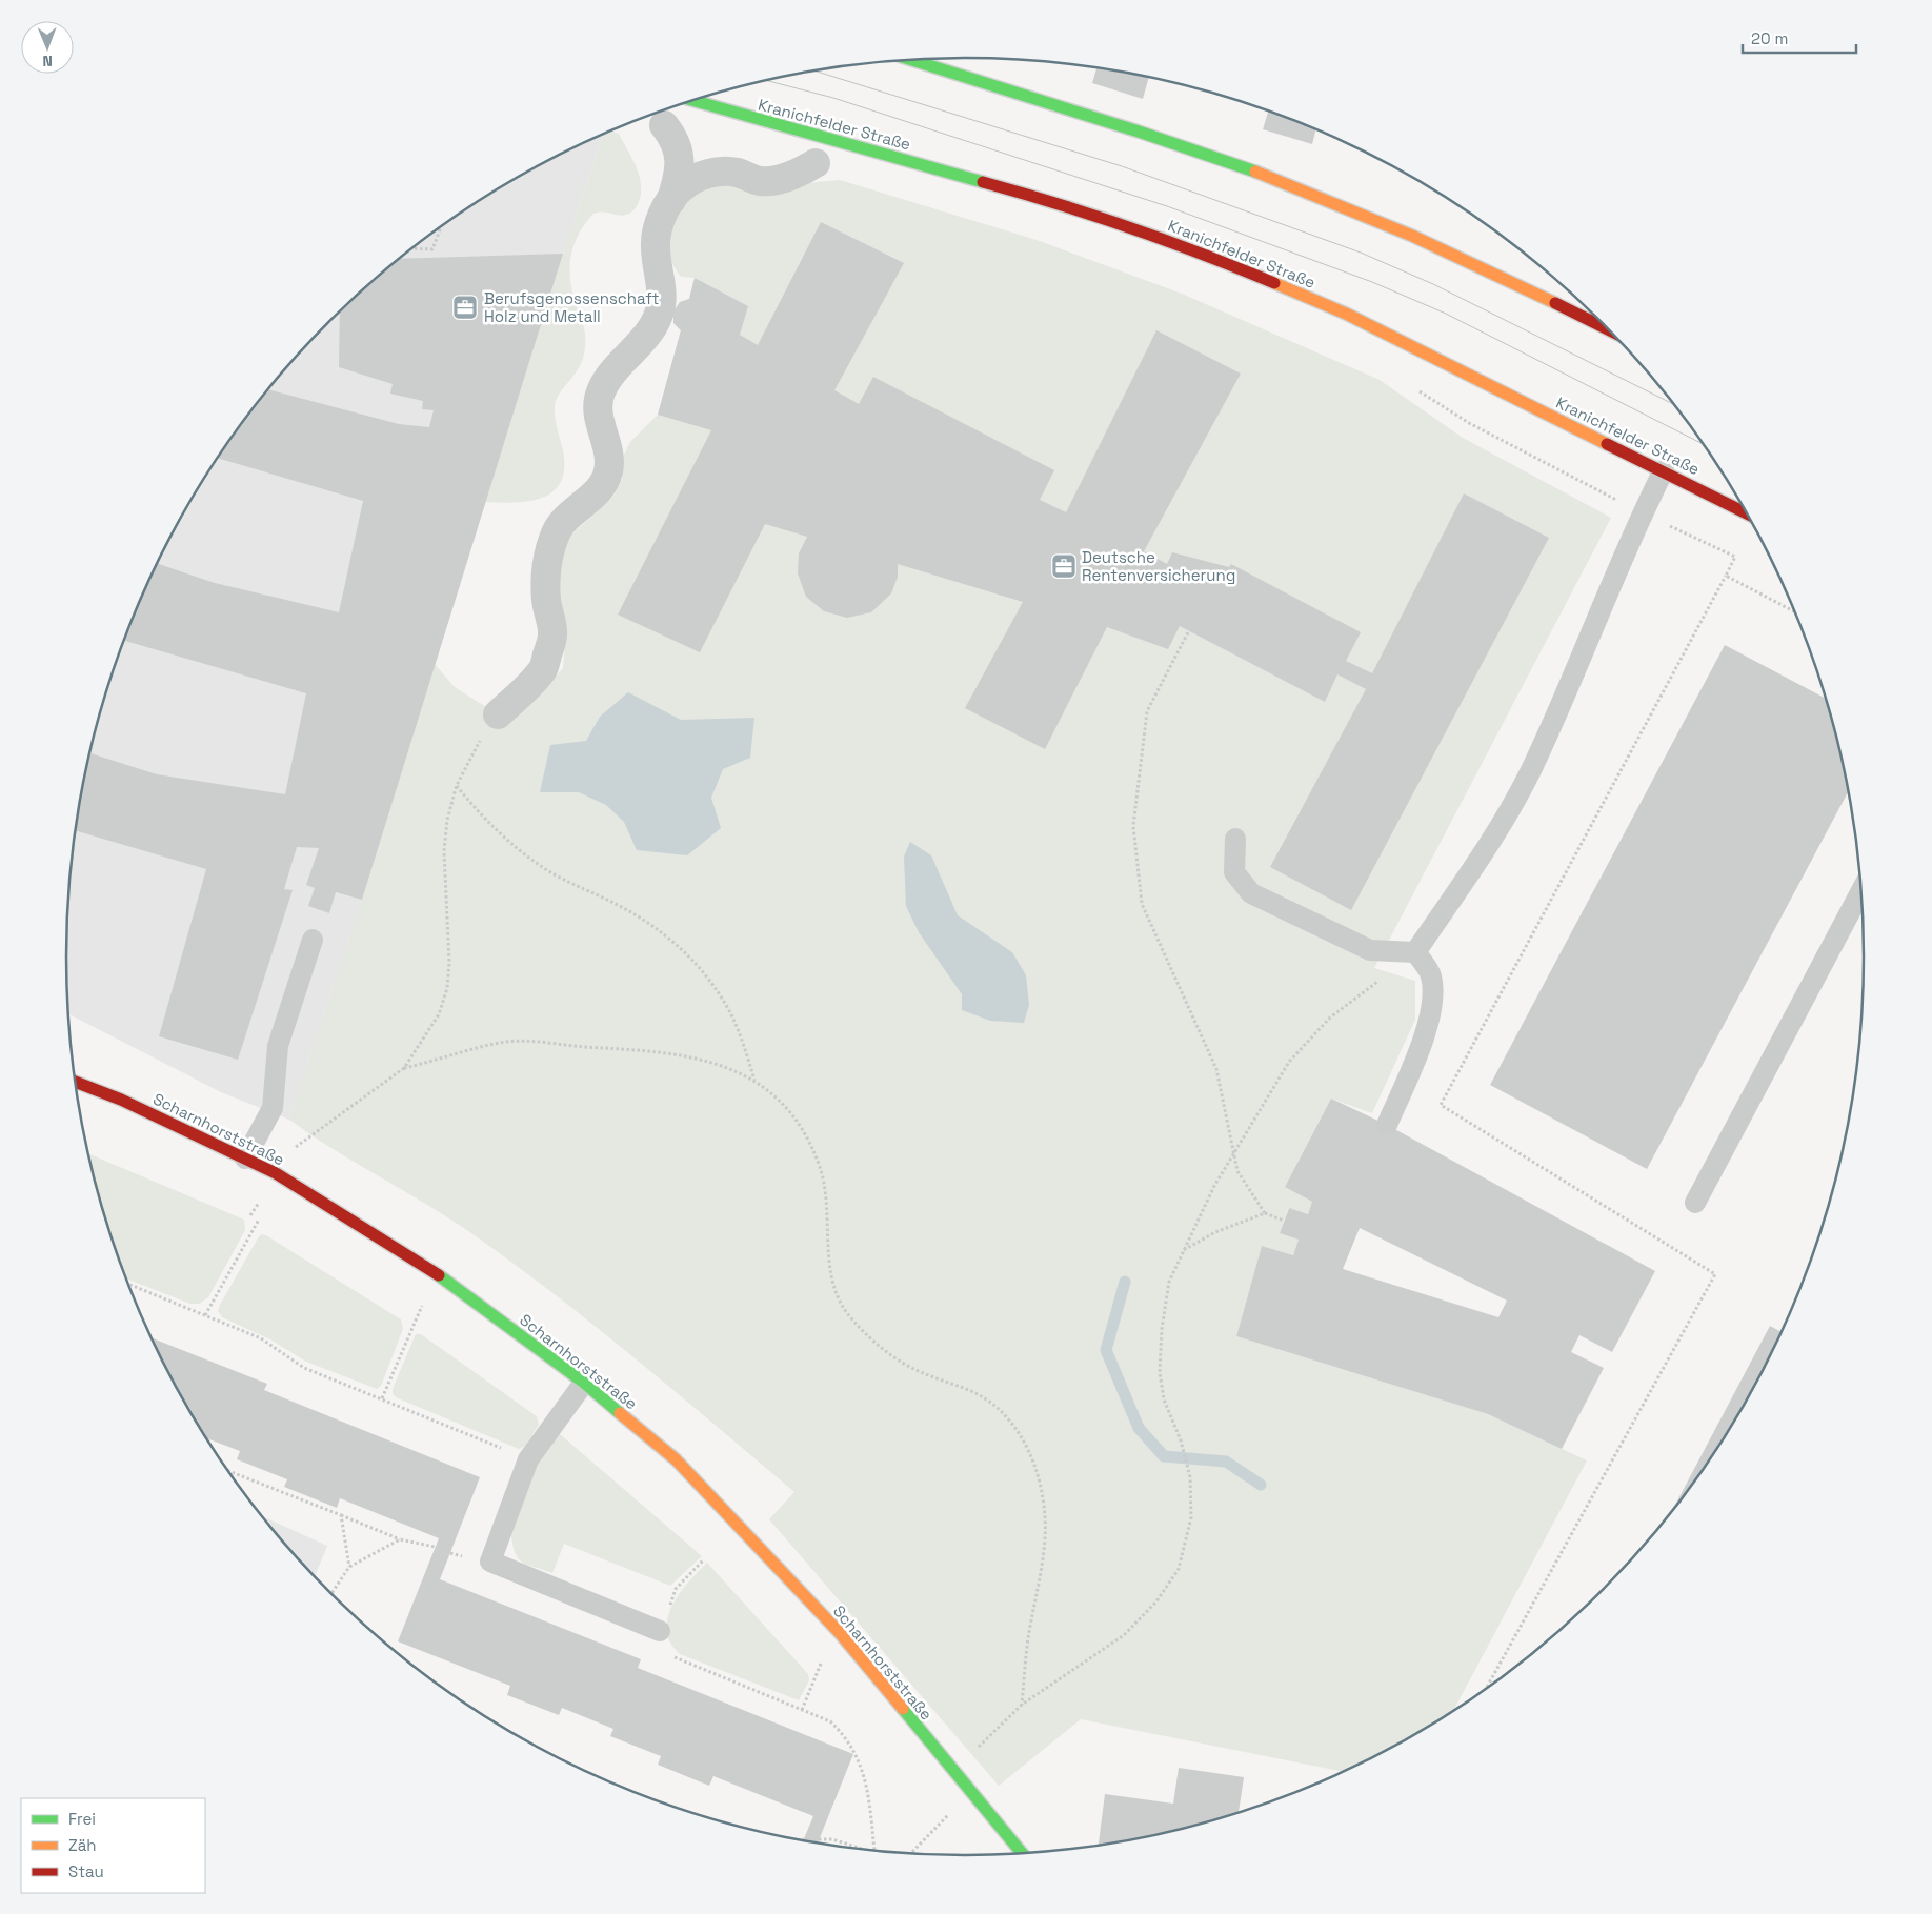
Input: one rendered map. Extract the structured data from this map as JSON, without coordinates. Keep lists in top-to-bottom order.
{
  "streets": {
    "main road": ["Kranichfelder Straße", "Scharnhorststraße"]
  },
  "places": {
    "office": ["Berufsgenossenschaft Holz und Metall", "Deutsche Rentenversicherung"]
  },
  "legend": ["Frei", "Zäh", "Stau"],
  "scale_bar": "20 m",
  "north": "bottom"
}
